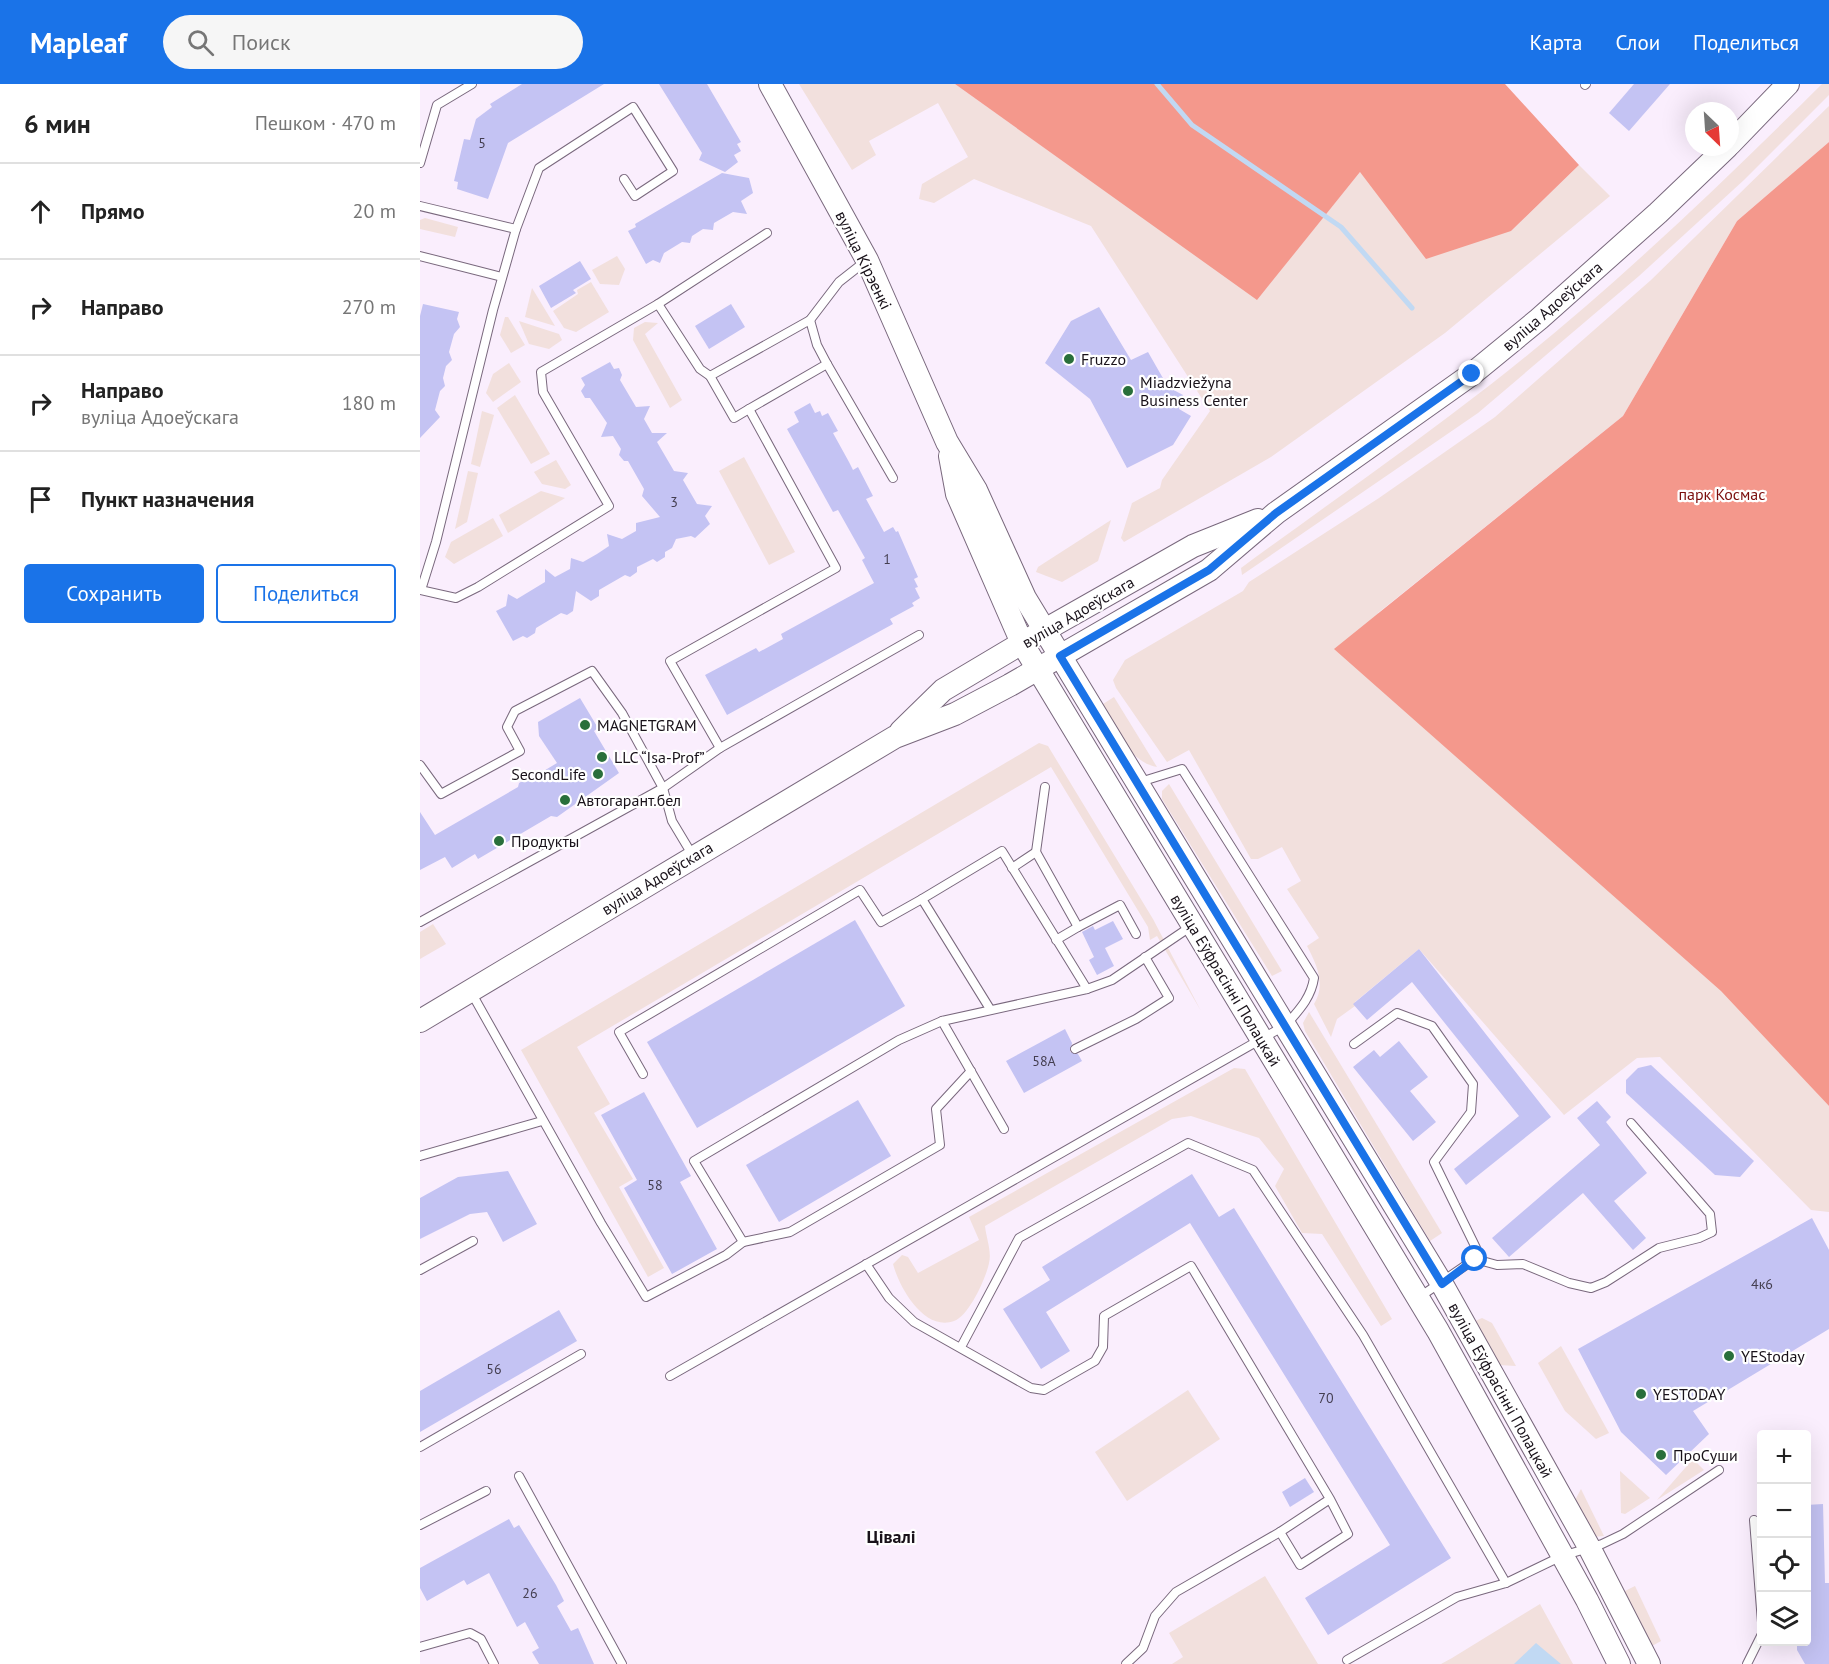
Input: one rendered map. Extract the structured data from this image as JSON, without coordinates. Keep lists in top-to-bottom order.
{
  "streets": {
    "main road": ["вуліца Кірэенкі", "вуліца Адоеўскага", "вуліца Еўфрасінні Полацкай"]
  },
  "crossings": [
    ["вуліца Кірэенкі", "вуліца Адоеўскага"],
    ["вуліца Кірэенкі", "вуліца Еўфрасінні Полацкай"],
    ["вуліца Адоеўскага", "вуліца Еўфрасінні Полацкай"]
  ],
  "districts": ["Цівалі"],
  "parks": ["парк Космас"],
  "places": [
    "Fruzzo",
    "Miadzviežyna Business Center",
    "MAGNETGRAM",
    "LLC “Isa-Prof”",
    "SecondLife",
    "Автогарант.бел",
    "Продукты",
    "YEStoday",
    "YESTODAY",
    "ПроСуши"
  ],
  "house_numbers": [
    "5",
    "3",
    "1",
    "58А",
    "58",
    "4к6",
    "56",
    "70",
    "26"
  ],
  "north": "bottom right",
  "page": {
    "header": "Mapleaf",
    "search": "Поиск",
    "nav": ["Карта", "Слои", "Поделиться"],
    "heading": ["6 мин", "Пешком · 470 m"],
    "list": [
      ["Прямо", "20 m"],
      ["Направо", "270 m"],
      ["Направо", "вуліца Адоеўскага", "180 m"],
      "Пункт назначения"
    ],
    "buttons": ["Сохранить", "Поделиться"],
    "map_buttons": ["+", "−"]
  }
}
